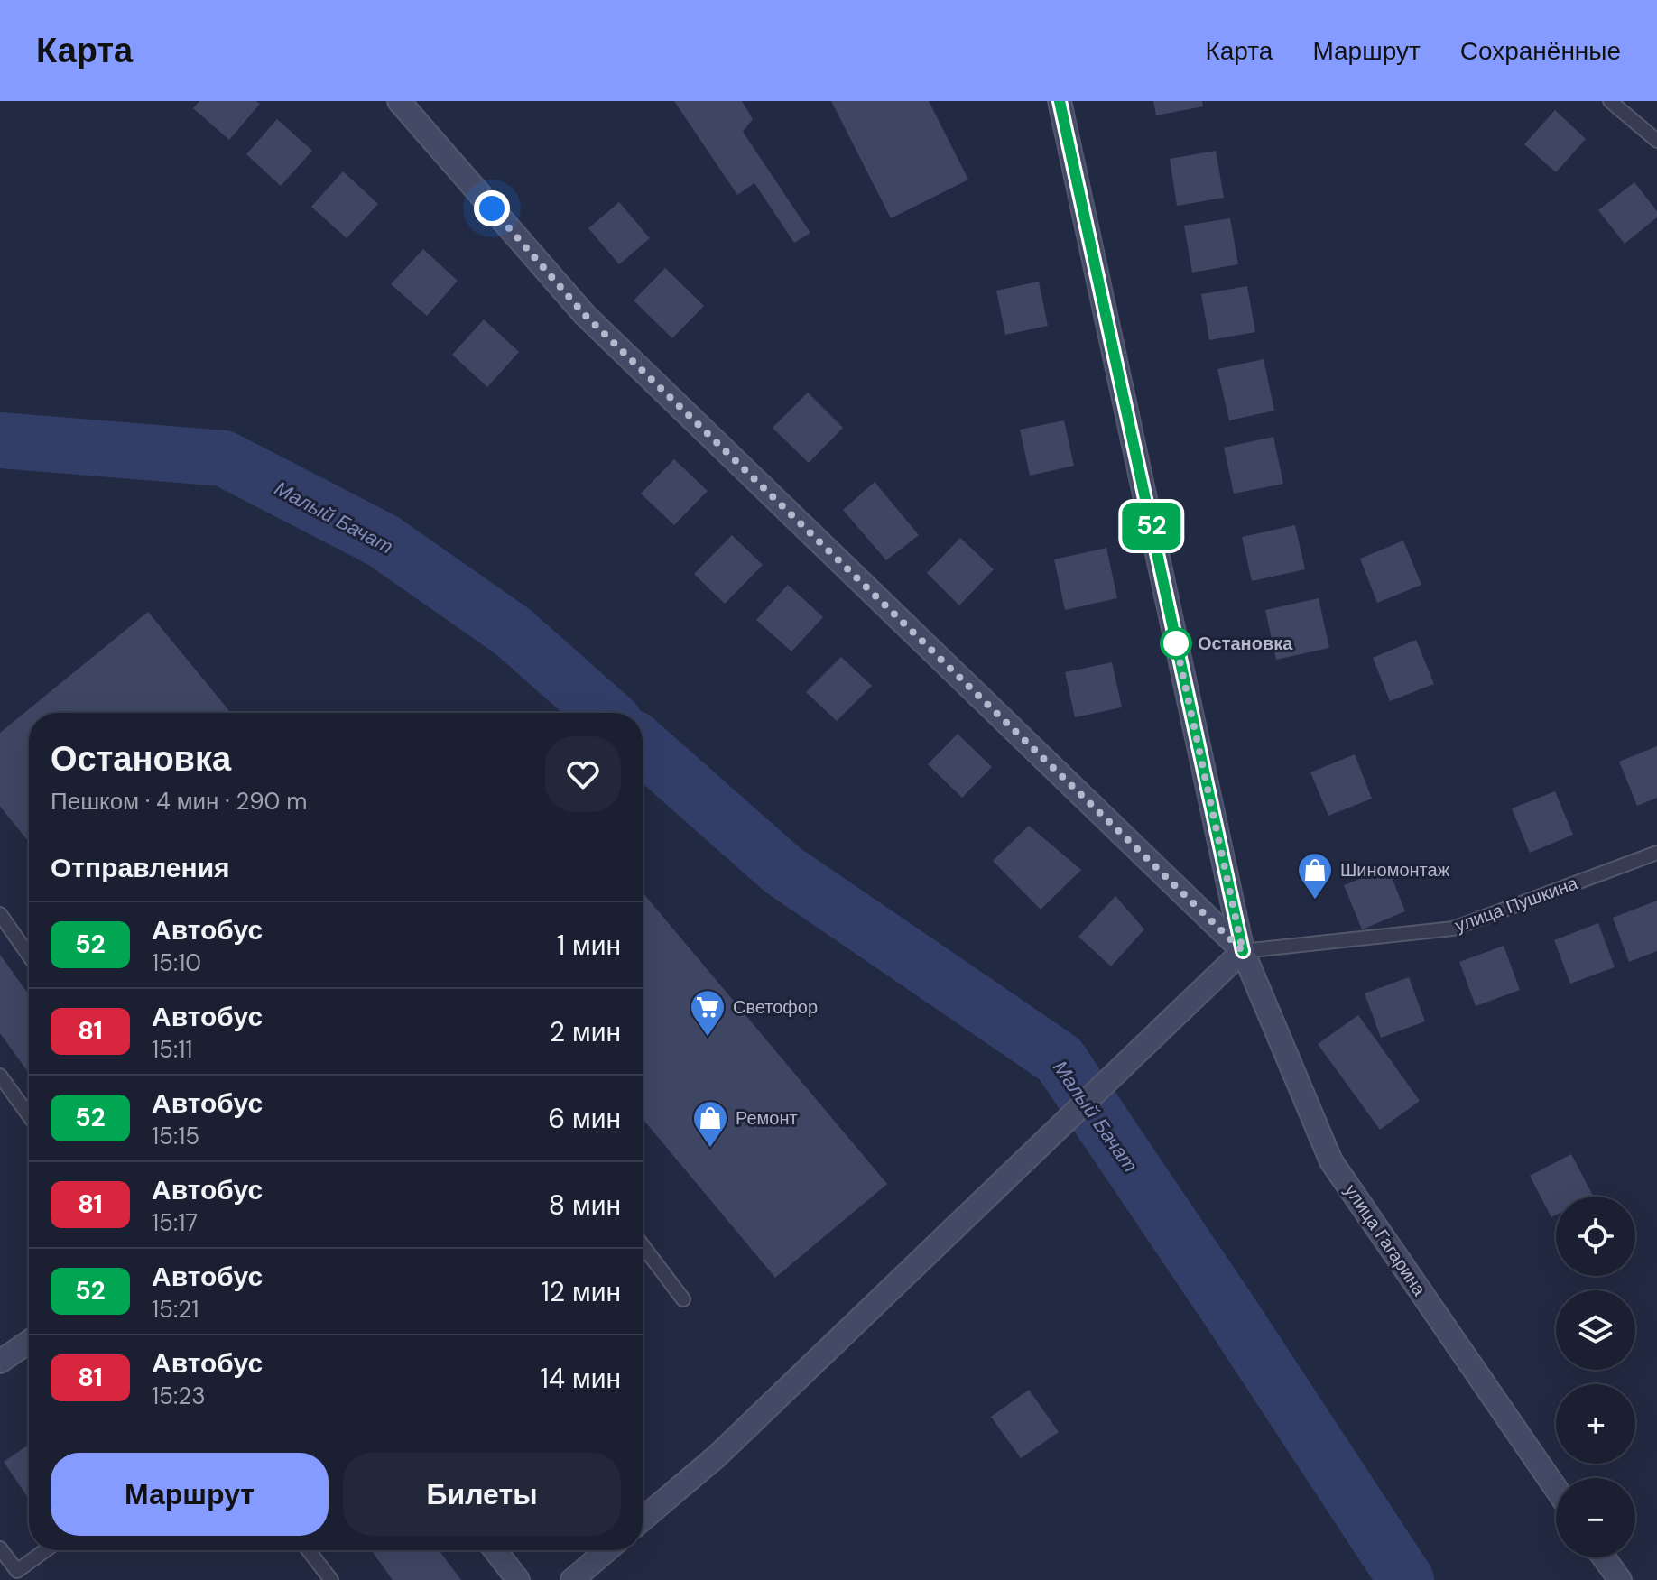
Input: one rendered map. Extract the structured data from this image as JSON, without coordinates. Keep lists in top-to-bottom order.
{
  "streets": {
    "street": ["улица Гагарина"],
    "lane": ["улица Пушкина"]
  },
  "crossings": [
    ["улица Пушкина", "улица Гагарина"]
  ],
  "water": ["Малый Бачат"],
  "places": {
    "other": ["Остановка"],
    "shop": ["Шиномонтаж", "Ремонт"],
    "supermarket": ["Светофор"]
  },
  "lines": ["bus line 52"],
  "page": {
    "header": "Карта",
    "nav": ["Карта", "Маршрут", "Сохранённые"],
    "on_map": "52",
    "heading": [
      ["Остановка", "Пешком · 4 мин · 290 m"],
      "Отправления"
    ],
    "list": [
      {
        "mark": "52",
        "name": "Автобус",
        "note": "15:10",
        "value": "1 мин"
      },
      {
        "mark": "81",
        "name": "Автобус",
        "note": "15:11",
        "value": "2 мин"
      },
      {
        "mark": "52",
        "name": "Автобус",
        "note": "15:15",
        "value": "6 мин"
      },
      {
        "mark": "81",
        "name": "Автобус",
        "note": "15:17",
        "value": "8 мин"
      },
      {
        "mark": "52",
        "name": "Автобус",
        "note": "15:21",
        "value": "12 мин"
      },
      {
        "mark": "81",
        "name": "Автобус",
        "note": "15:23",
        "value": "14 мин"
      }
    ],
    "map_buttons": ["+", "−"],
    "buttons": ["Маршрут", "Билеты"]
  }
}
